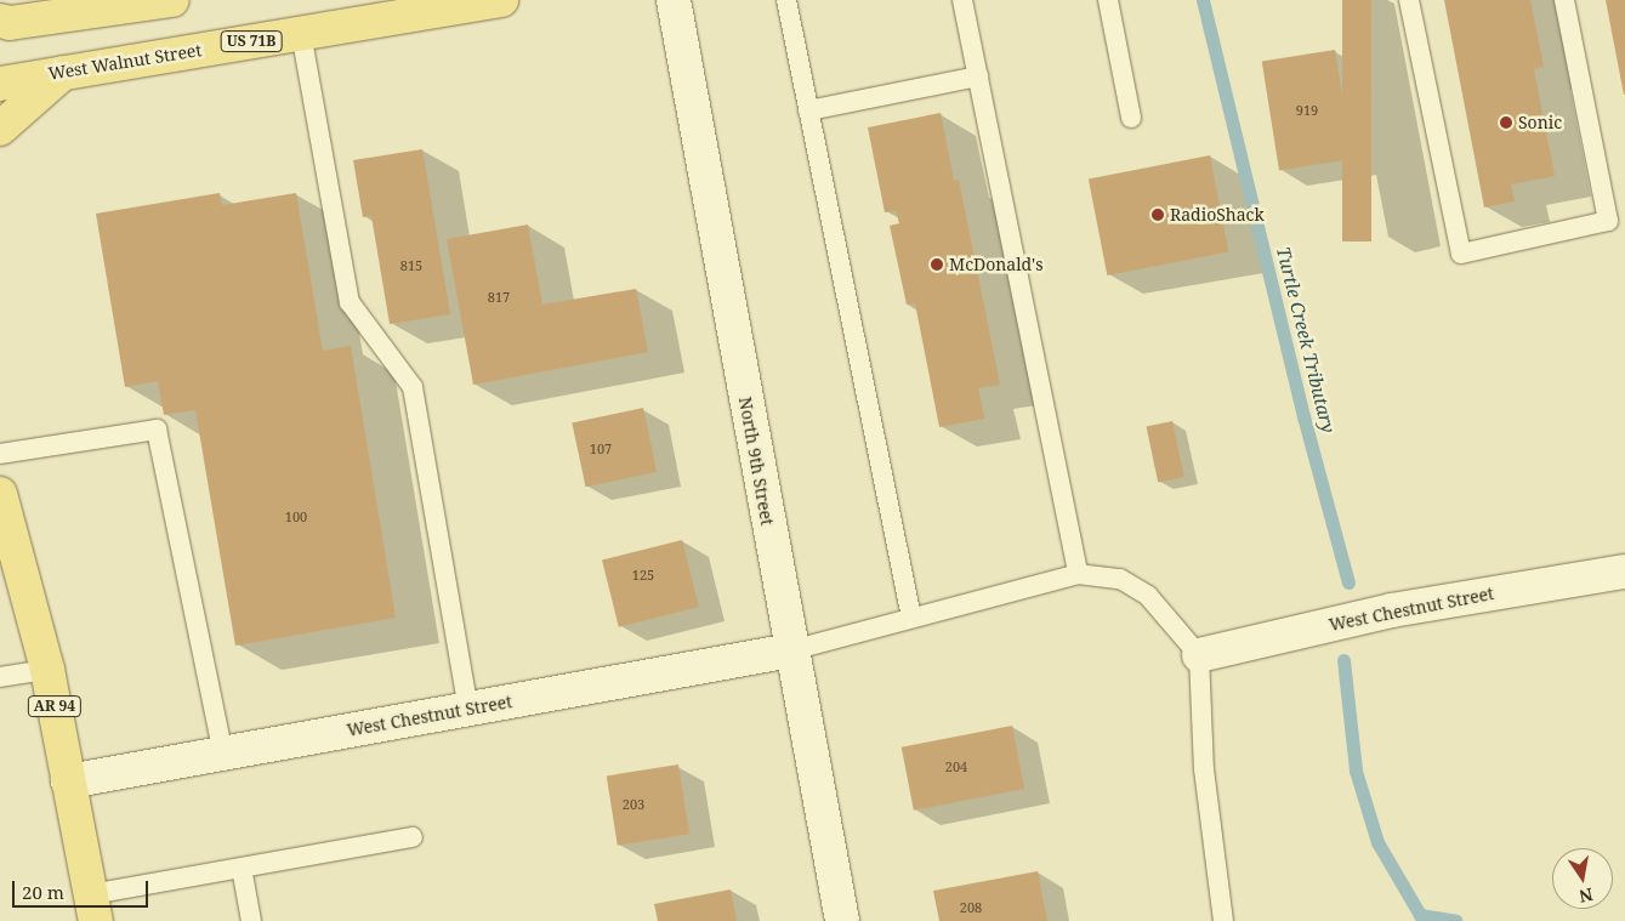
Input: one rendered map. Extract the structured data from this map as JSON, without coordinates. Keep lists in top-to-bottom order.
{
  "streets": {
    "main road": ["US 71B", "West Walnut Street", "AR 94"],
    "street": ["North 9th Street", "West Chestnut Street"]
  },
  "crossings": [
    ["North 9th Street", "West Chestnut Street"],
    ["West Chestnut Street", "AR 94"]
  ],
  "water": ["Turtle Creek Tributary"],
  "places": ["Sonic", "RadioShack", "McDonald's"],
  "house_numbers": [
    "919",
    "815",
    "817",
    "107",
    "100",
    "125",
    "204",
    "203",
    "208"
  ],
  "scale_bar": "20 m",
  "north": "bottom"
}
